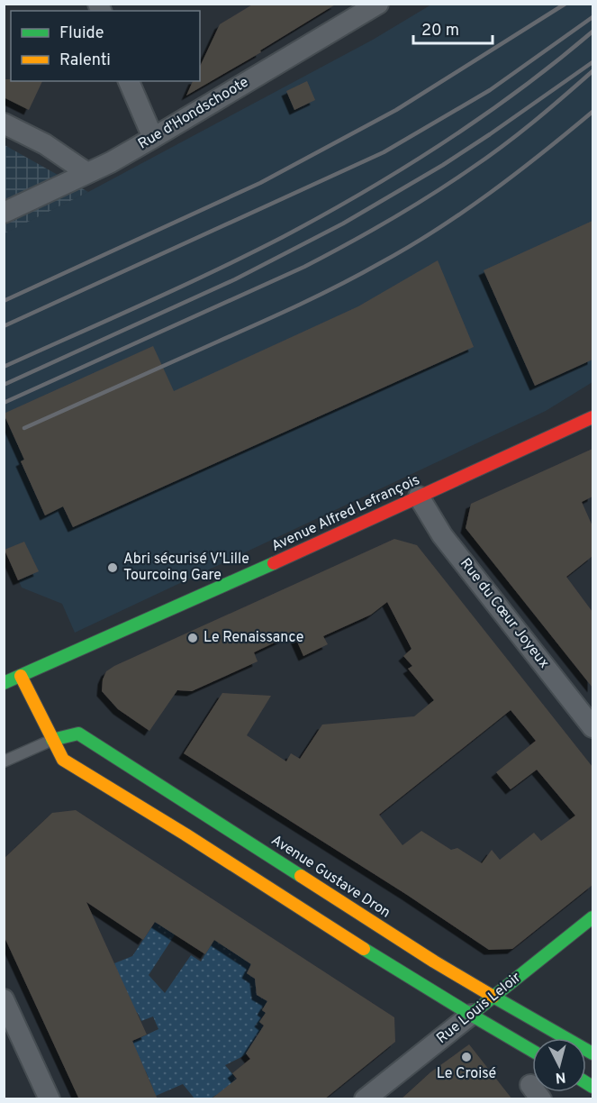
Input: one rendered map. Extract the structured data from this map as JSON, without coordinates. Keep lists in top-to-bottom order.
{
  "streets": {
    "main road": ["Avenue Alfred Lefrançois", "Avenue Gustave Dron", "Rue Louis Leloir"],
    "street": ["Rue d'Hondschoote", "Rue du Cœur Joyeux"]
  },
  "crossings": [
    ["Avenue Alfred Lefrançois", "Rue du Cœur Joyeux"],
    ["Avenue Gustave Dron", "Rue Louis Leloir"]
  ],
  "places": ["Abri sécurisé V'Lille Tourcoing Gare", "Le Renaissance", "Le Croisé"],
  "legend": ["Fluide", "Ralenti"],
  "scale_bar": "20 m",
  "north": "bottom"
}
